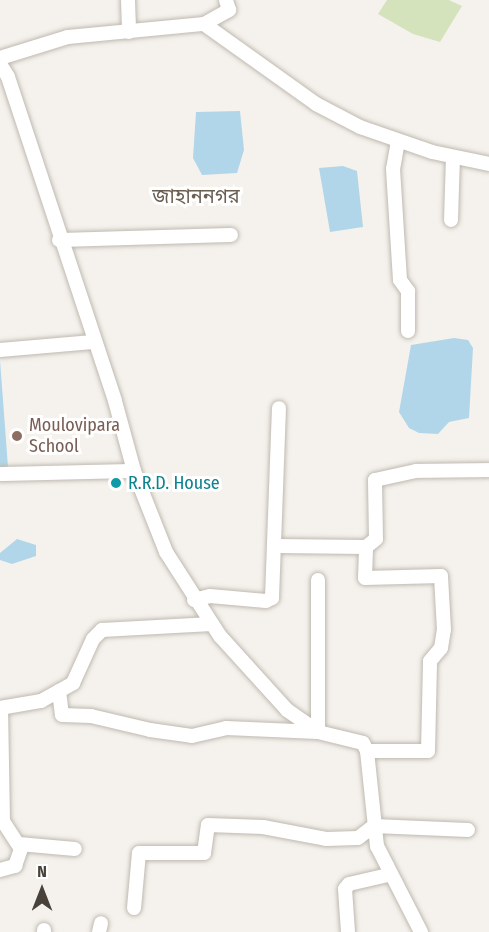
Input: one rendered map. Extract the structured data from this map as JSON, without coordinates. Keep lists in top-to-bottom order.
{
  "districts": ["জাহাননগর"],
  "places": ["Moulovipara School", "R.R.D. House"],
  "north": "top"
}
